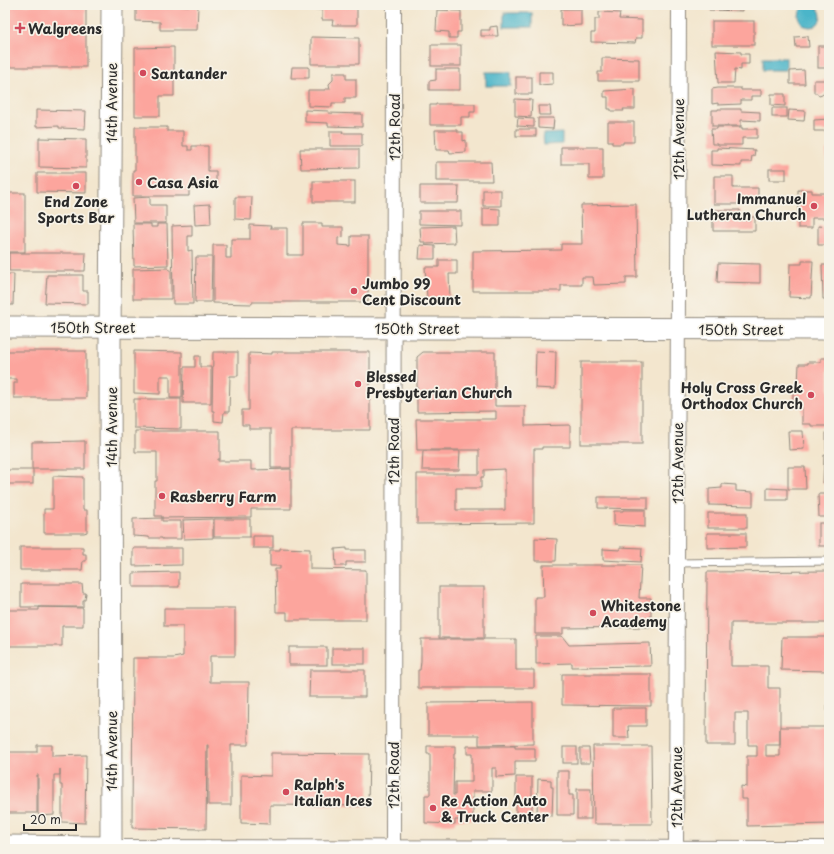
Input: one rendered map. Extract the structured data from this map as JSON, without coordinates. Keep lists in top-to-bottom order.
{
  "streets": {
    "street": [
      "14th Avenue",
      "12th Road",
      "12th Avenue",
      "150th Street"
    ]
  },
  "crossings": [
    ["14th Avenue", "150th Street"],
    ["12th Road", "150th Street"],
    ["12th Avenue", "150th Street"]
  ],
  "places": {
    "health": ["Walgreens"],
    "other": [
      "Santander",
      "Casa Asia",
      "End Zone Sports Bar",
      "Immanuel Lutheran Church",
      "Jumbo 99 Cent Discount",
      "Blessed Presbyterian Church",
      "Holy Cross Greek Orthodox Church",
      "Rasberry Farm",
      "Whitestone Academy",
      "Ralph's Italian Ices",
      "Re Action Auto & Truck Center"
    ]
  },
  "scale_bar": "20 m"
}
